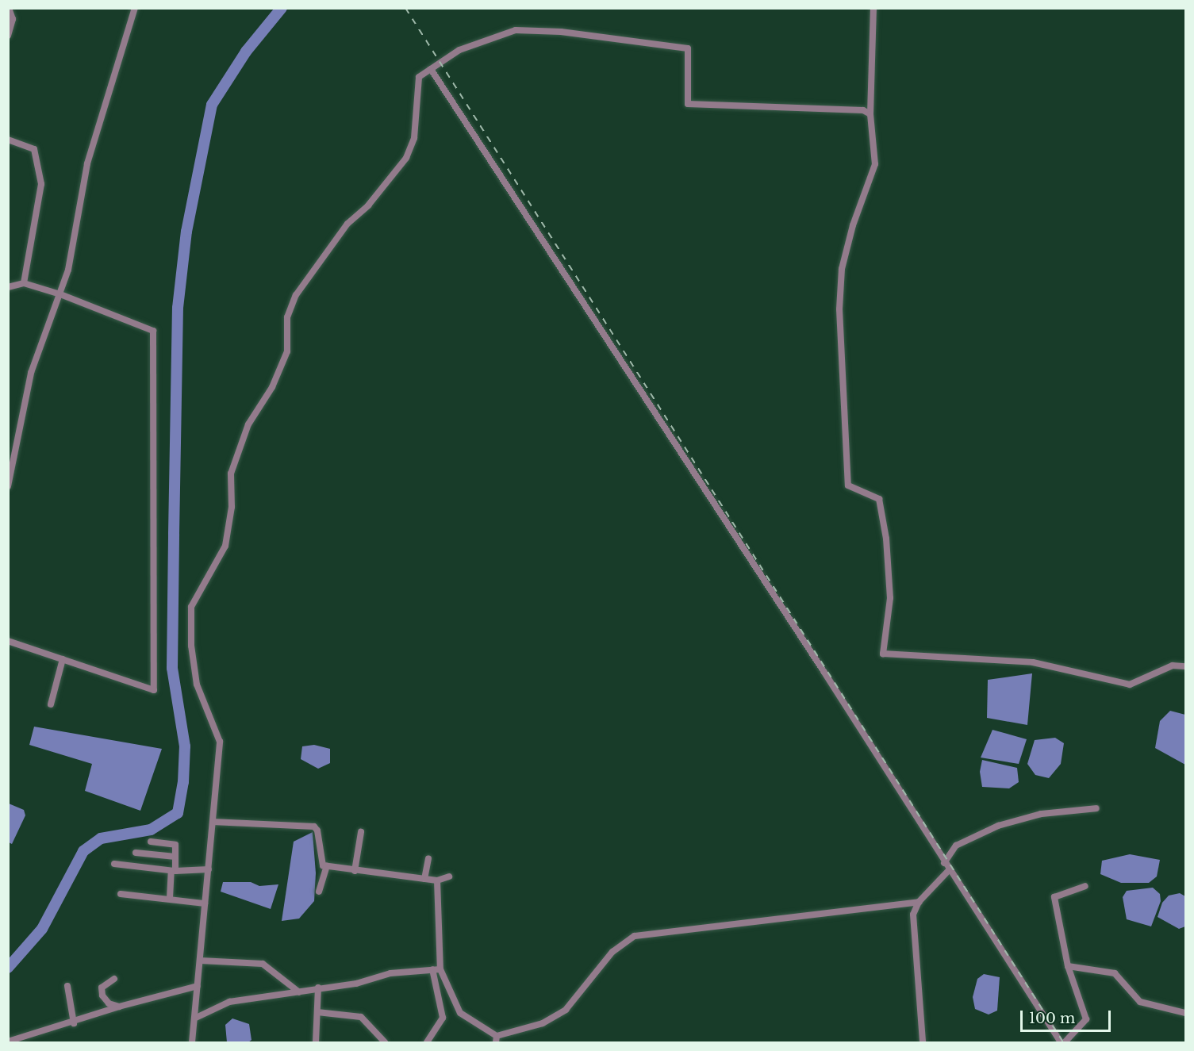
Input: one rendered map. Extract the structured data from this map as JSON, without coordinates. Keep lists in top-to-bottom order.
{
  "scale_bar": "100 m"
}
